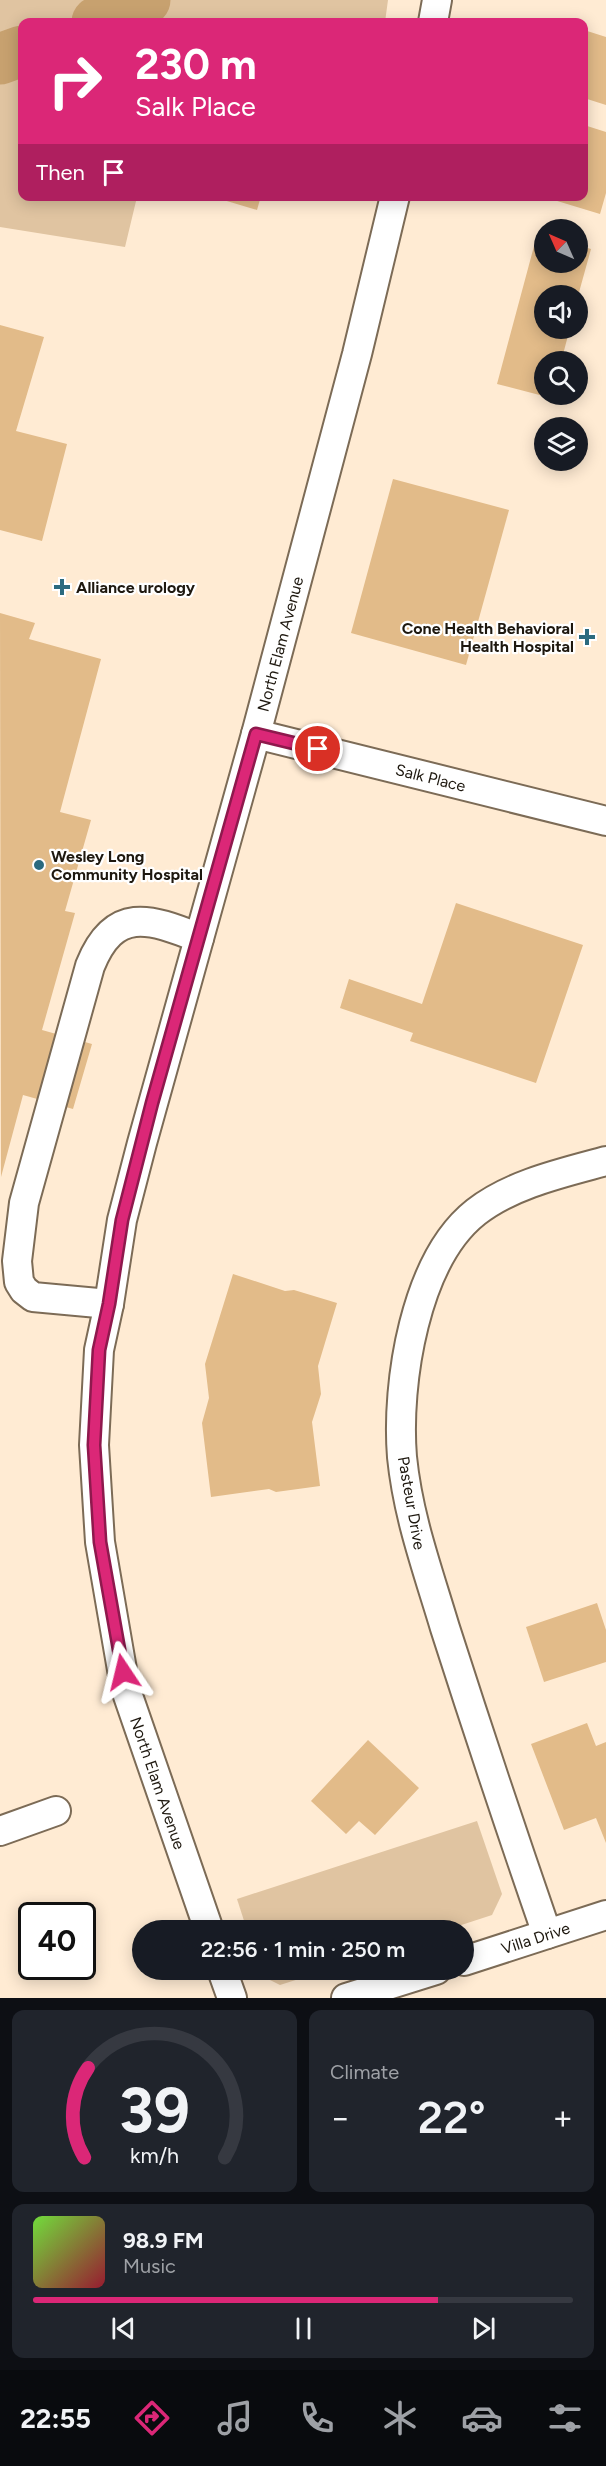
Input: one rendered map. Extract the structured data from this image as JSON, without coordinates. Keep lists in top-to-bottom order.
{
  "streets": {
    "street": [
      "North Elam Avenue",
      "Salk Place",
      "Pasteur Drive",
      "Villa Drive"
    ]
  },
  "crossings": [
    ["North Elam Avenue", "Salk Place"],
    ["Pasteur Drive", "Villa Drive"]
  ],
  "places": {
    "health": ["Alliance urology", "Cone Health Behavioral Health Hospital"],
    "other": ["Wesley Long Community Hospital"]
  },
  "north": "top left",
  "page": {
    "turn": ["230 m", "Salk Place"],
    "then": "Then",
    "limit": "40",
    "trip": "22:56 · 1 min · 250 m",
    "tile": "Climate",
    "heat": ["−", "22°", "+"],
    "song": ["98.9 FM", "Music"],
    "tabs": "22:55",
    "gauge": ["39", "km/h"]
  }
}
